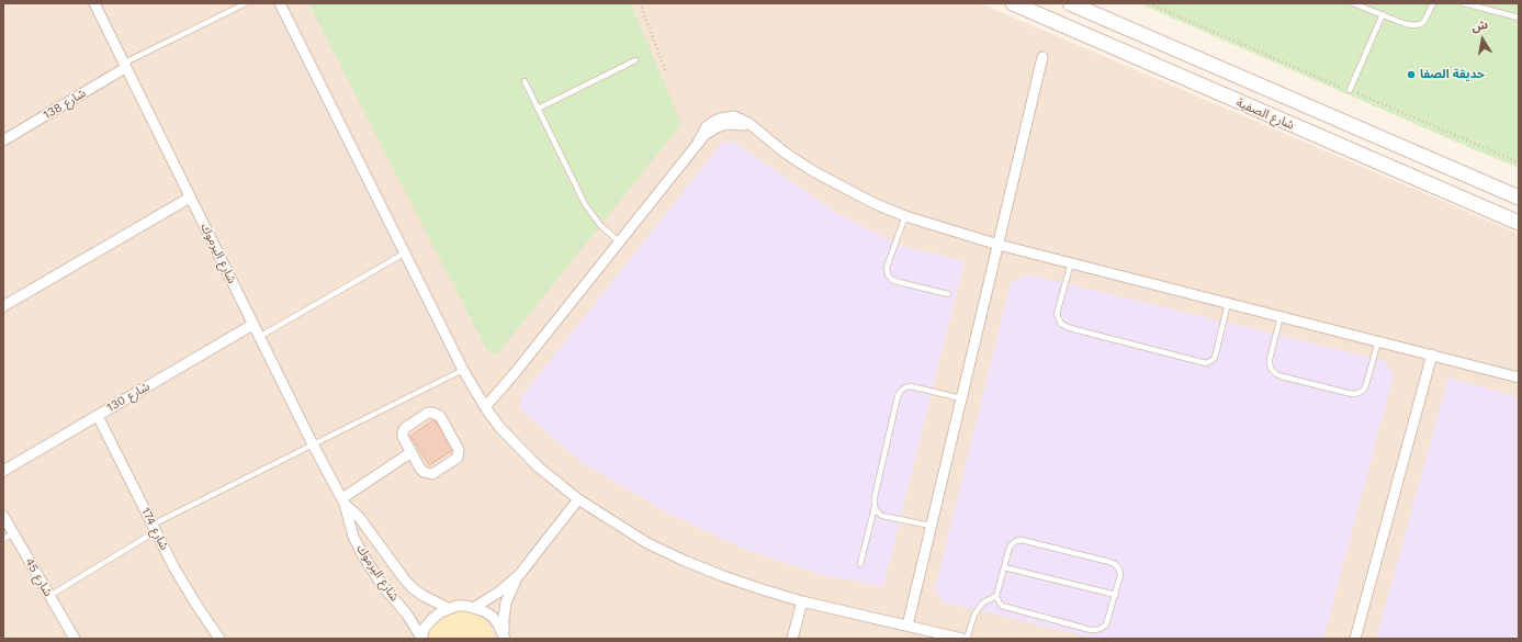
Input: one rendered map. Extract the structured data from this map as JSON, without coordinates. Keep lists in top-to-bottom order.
{
  "streets": {
    "main road": ["شارع الصفية"],
    "street": [
      "شارع 138",
      "شارع اليرموك",
      "شارع 130",
      "شارع 174",
      "شارع 45"
    ]
  },
  "crossings": [
    ["شارع 138", "شارع اليرموك"],
    ["شارع اليرموك", "شارع 130"],
    ["شارع 130", "شارع 174"]
  ],
  "places": ["حديقة الصفا"],
  "north": "top"
}
